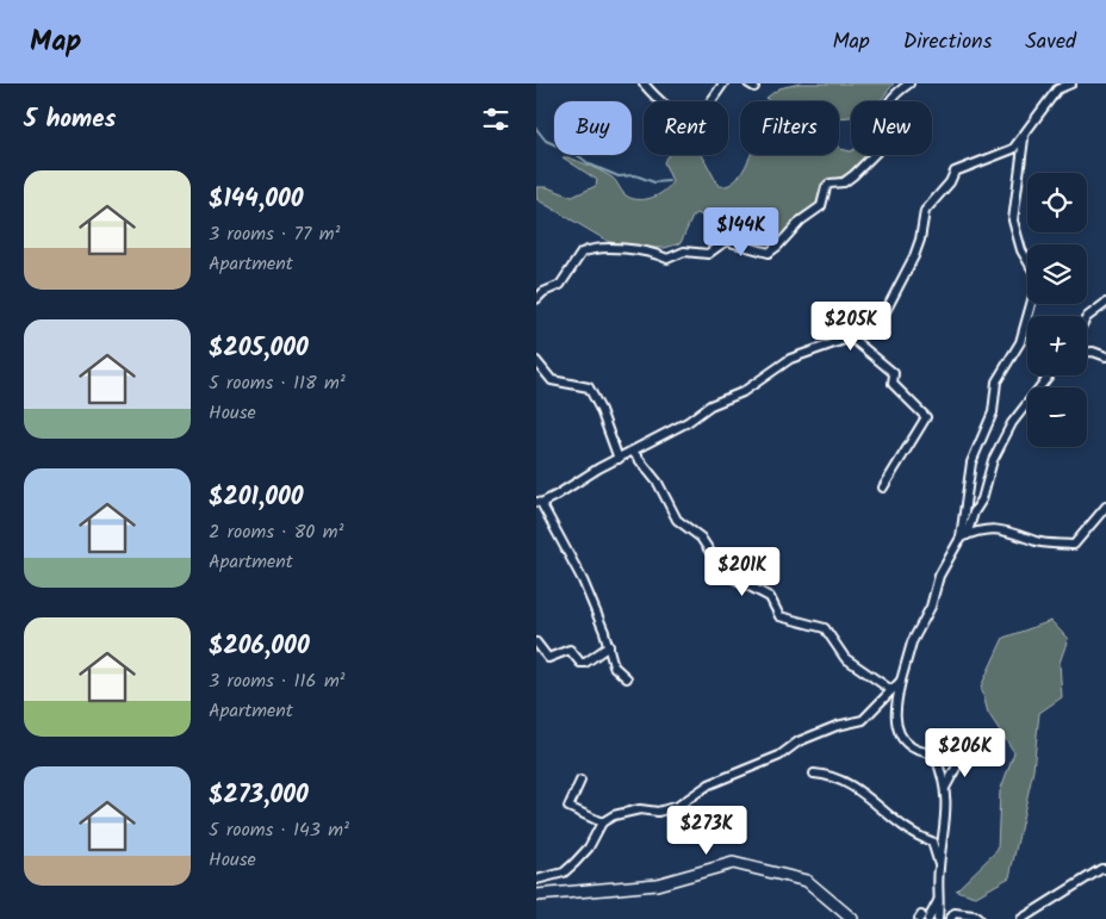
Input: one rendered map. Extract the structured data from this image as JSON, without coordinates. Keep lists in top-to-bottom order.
{
  "page": {
    "header": "Map",
    "nav": ["Map", "Directions", "Saved"],
    "heading": "5 homes",
    "chip": [
      "Buy",
      "Rent",
      "Filters",
      "New"
    ],
    "list": [
      {
        "name": "$144,000",
        "note": "3 rooms · 77 m² · Apartment"
      },
      {
        "name": "$205,000",
        "note": "5 rooms · 118 m² · House"
      },
      {
        "name": "$201,000",
        "note": "2 rooms · 80 m² · Apartment"
      },
      {
        "name": "$206,000",
        "note": "3 rooms · 116 m² · Apartment"
      },
      {
        "name": "$273,000",
        "note": "5 rooms · 143 m² · House"
      }
    ],
    "map_buttons": ["+", "−"],
    "price": [
      "$144K",
      "$205K",
      "$201K",
      "$206K",
      "$273K"
    ]
  }
}
